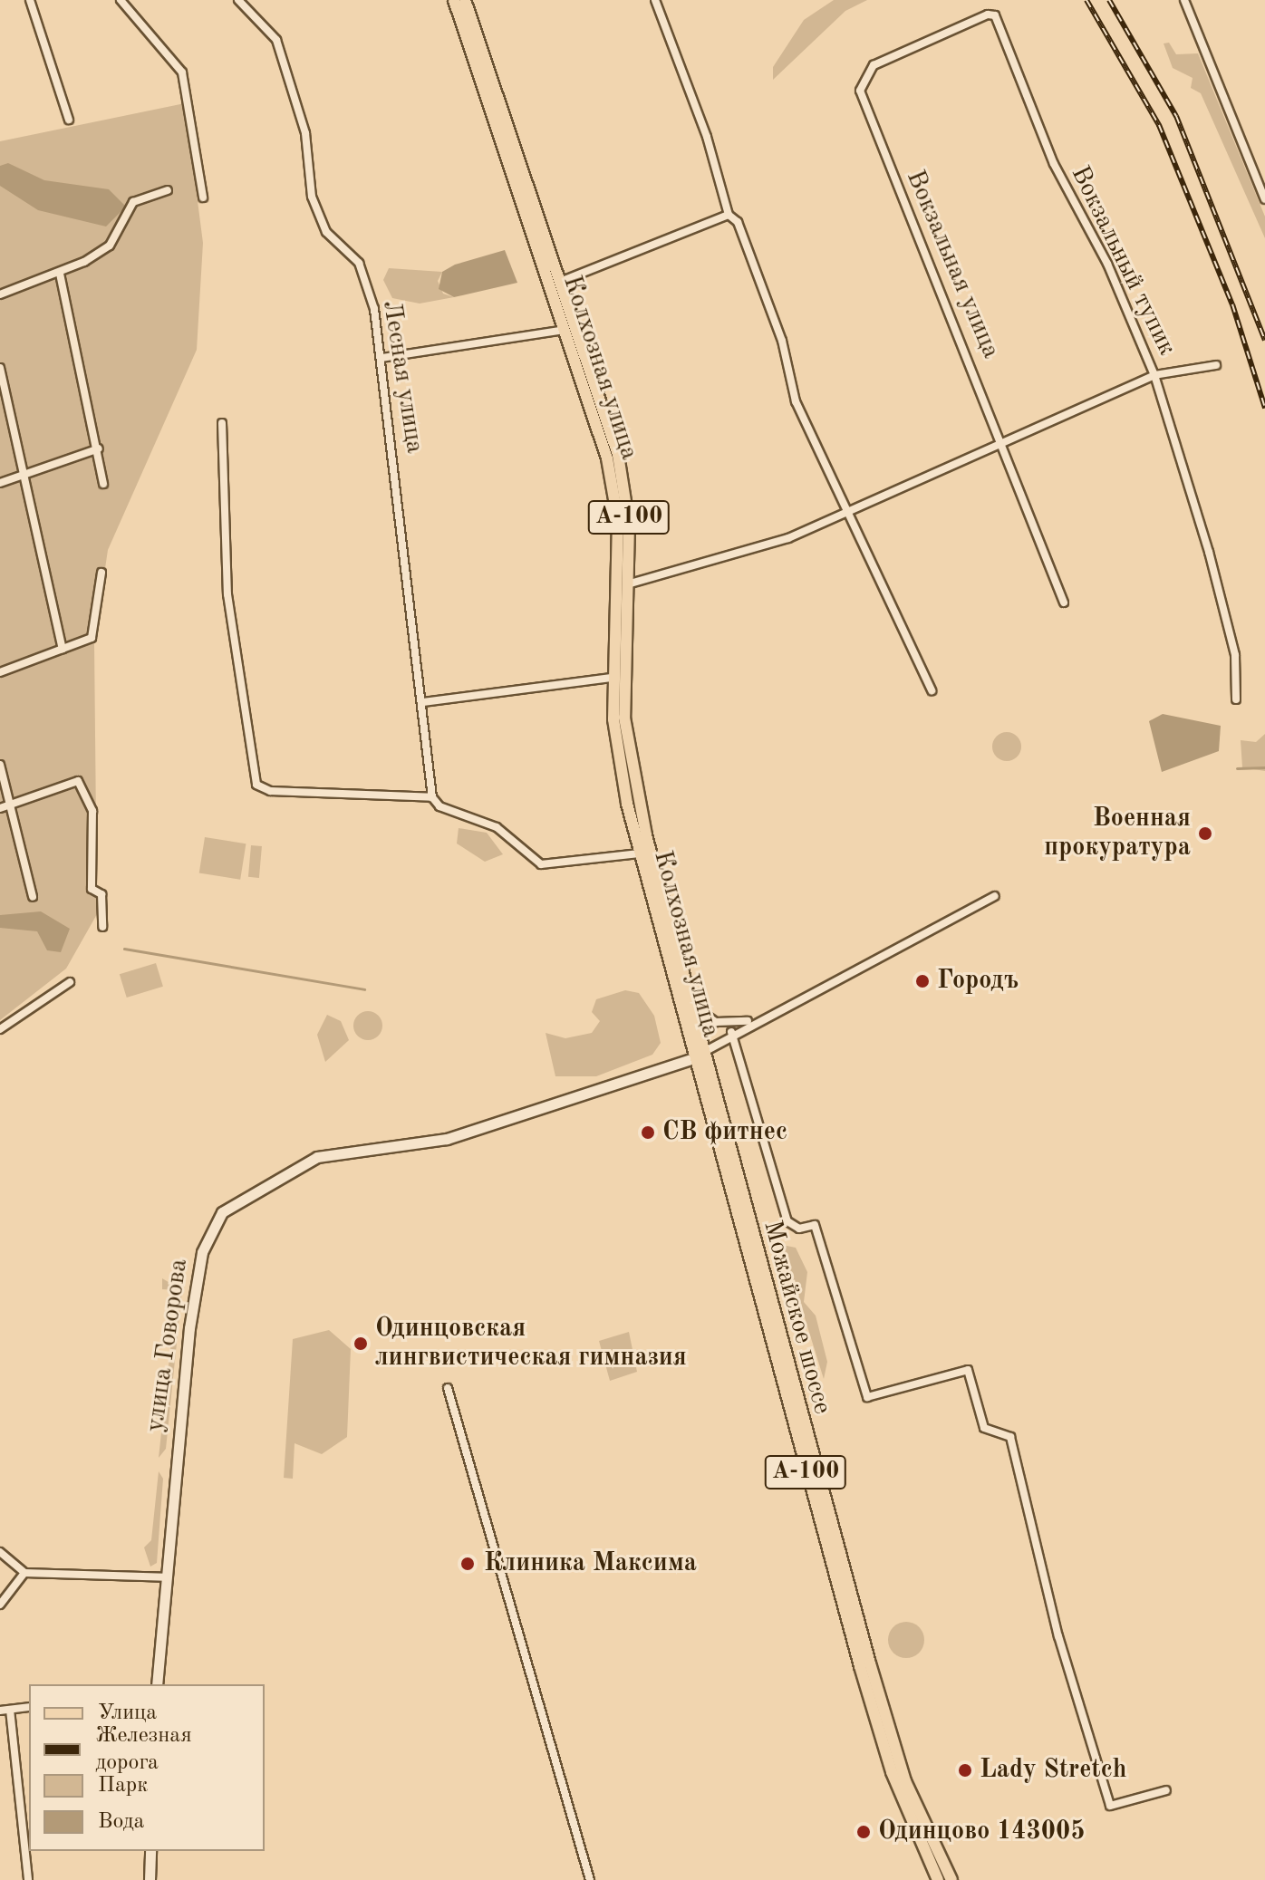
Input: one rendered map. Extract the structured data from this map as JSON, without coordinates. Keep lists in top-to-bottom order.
{
  "streets": {
    "main road": [
      "Колхозная улица",
      "А-100",
      "Можайское шоссе",
      "улица Говорова"
    ],
    "street": ["Вокзальный тупик", "Вокзальная улица", "Лесная улица"]
  },
  "crossings": [
    ["Вокзальный тупик", "Вокзальная улица"],
    ["Колхозная улица", "Можайское шоссе"],
    ["Колхозная улица", "улица Говорова"],
    ["Можайское шоссе", "улица Говорова"]
  ],
  "places": [
    "Военная прокуратура",
    "Городъ",
    "СВ фитнес",
    "Одинцовская лингвистическая гимназия",
    "Клиника Максима",
    "Lady Stretch",
    "Одинцово 143005"
  ],
  "legend": [
    "Улица",
    "Железная дорога",
    "Парк",
    "Вода"
  ]
}
